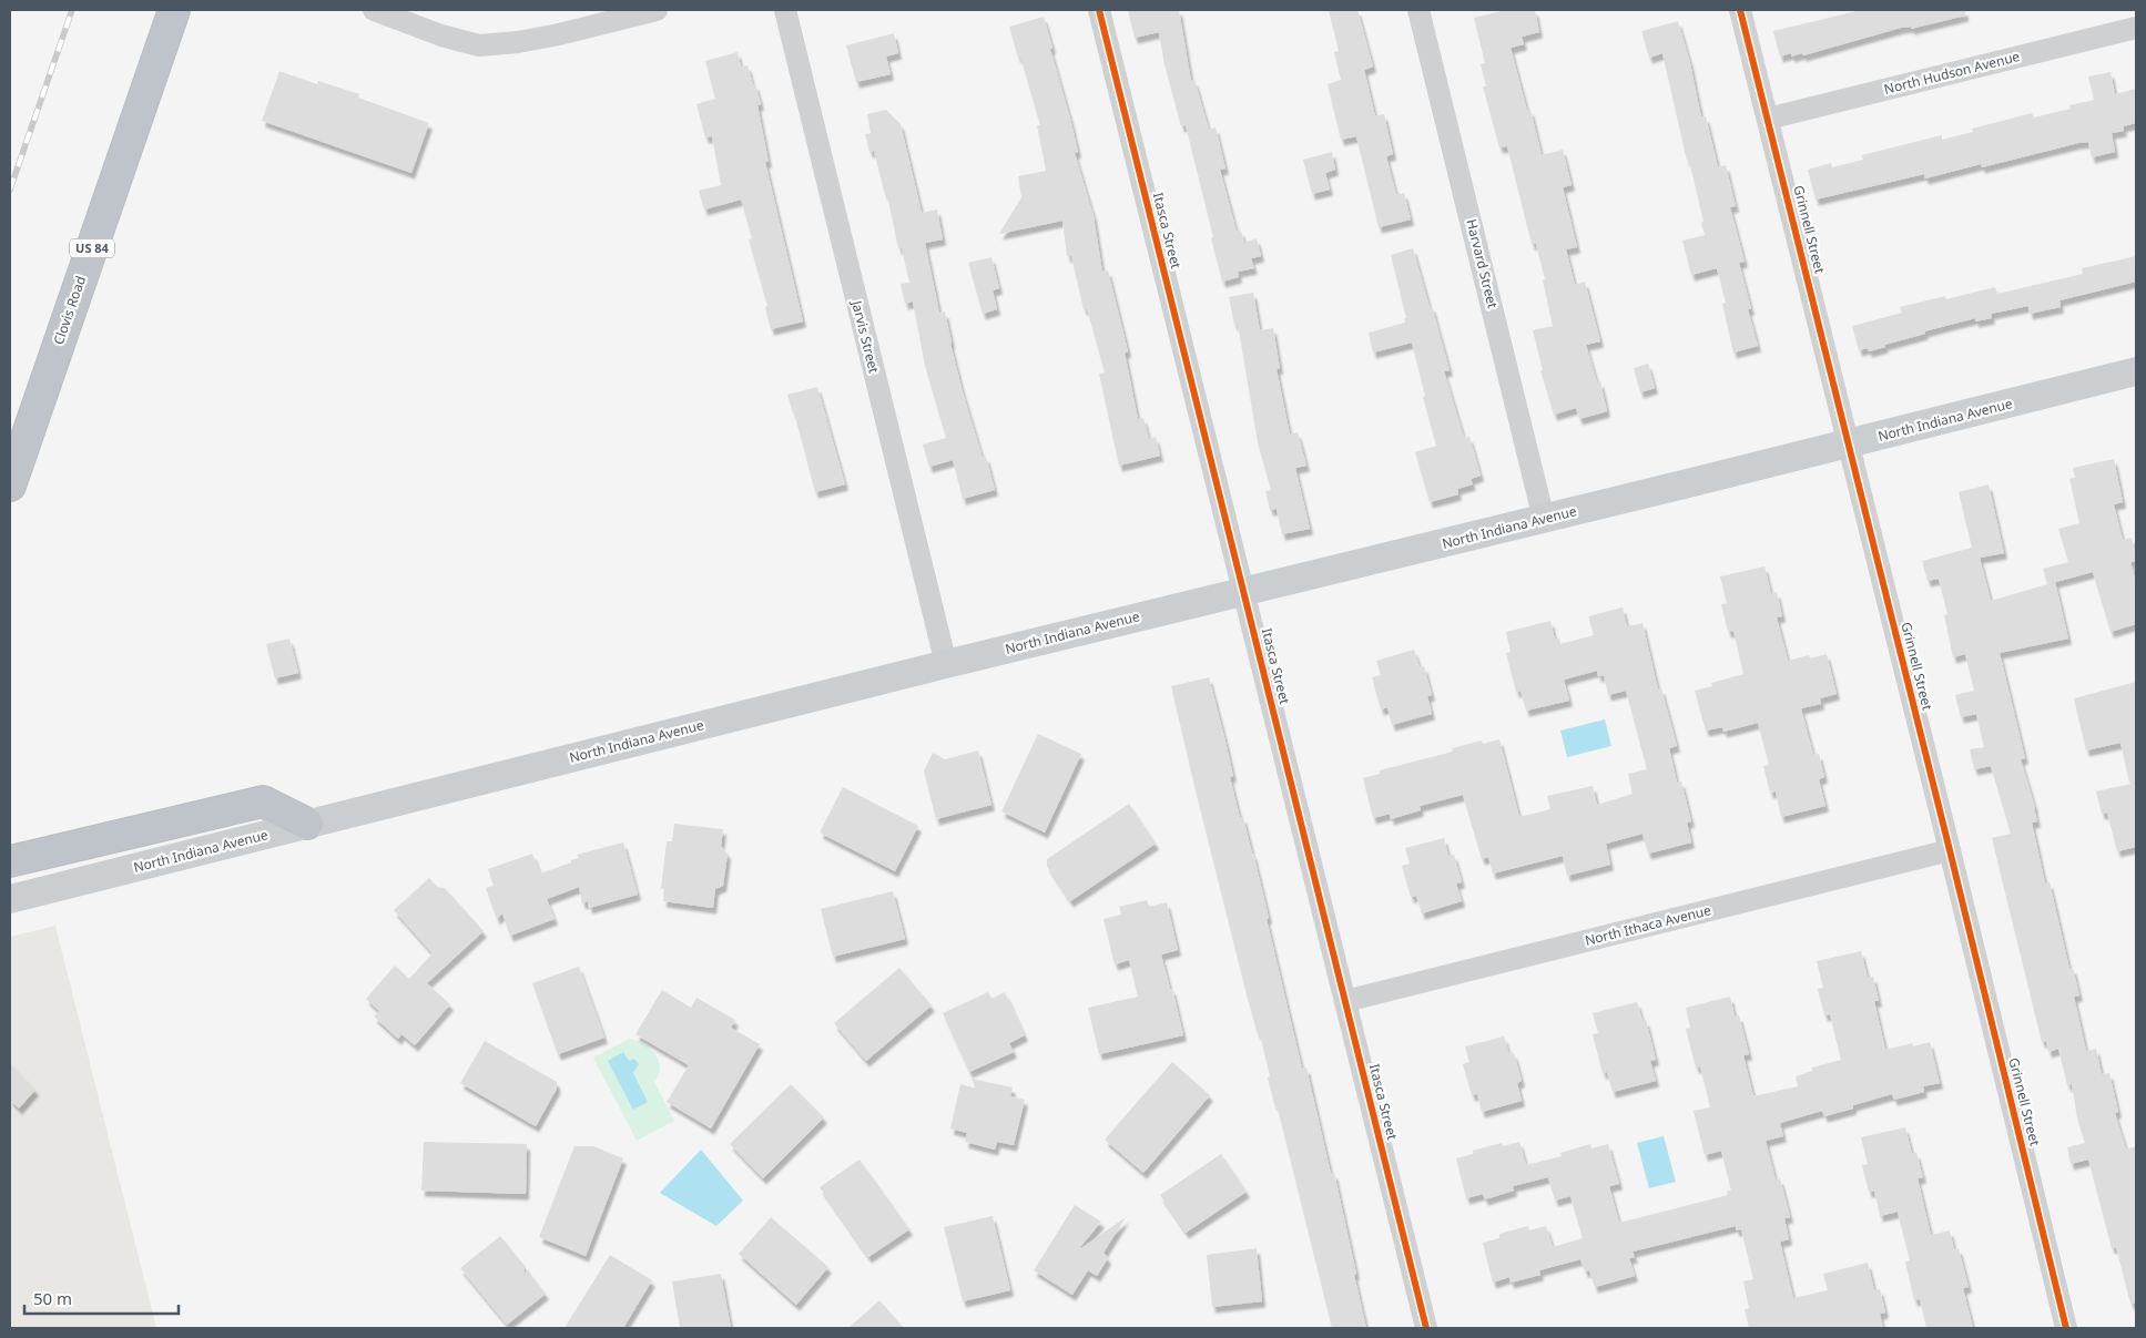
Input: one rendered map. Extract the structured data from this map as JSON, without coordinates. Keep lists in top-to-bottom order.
{
  "streets": {
    "highway": ["US 84", "Clovis Road"],
    "main road": ["North Indiana Avenue"],
    "street": [
      "North Hudson Avenue",
      "Grinnell Street",
      "Itasca Street",
      "Harvard Street",
      "Jarvis Street",
      "North Ithaca Avenue"
    ]
  },
  "crossings": [
    ["North Hudson Avenue", "Grinnell Street"],
    ["Grinnell Street", "North Indiana Avenue"],
    ["Grinnell Street", "North Ithaca Avenue"],
    ["Itasca Street", "North Indiana Avenue"],
    ["Itasca Street", "North Ithaca Avenue"],
    ["Harvard Street", "North Indiana Avenue"],
    ["Jarvis Street", "North Indiana Avenue"]
  ],
  "scale_bar": "50 m"
}
